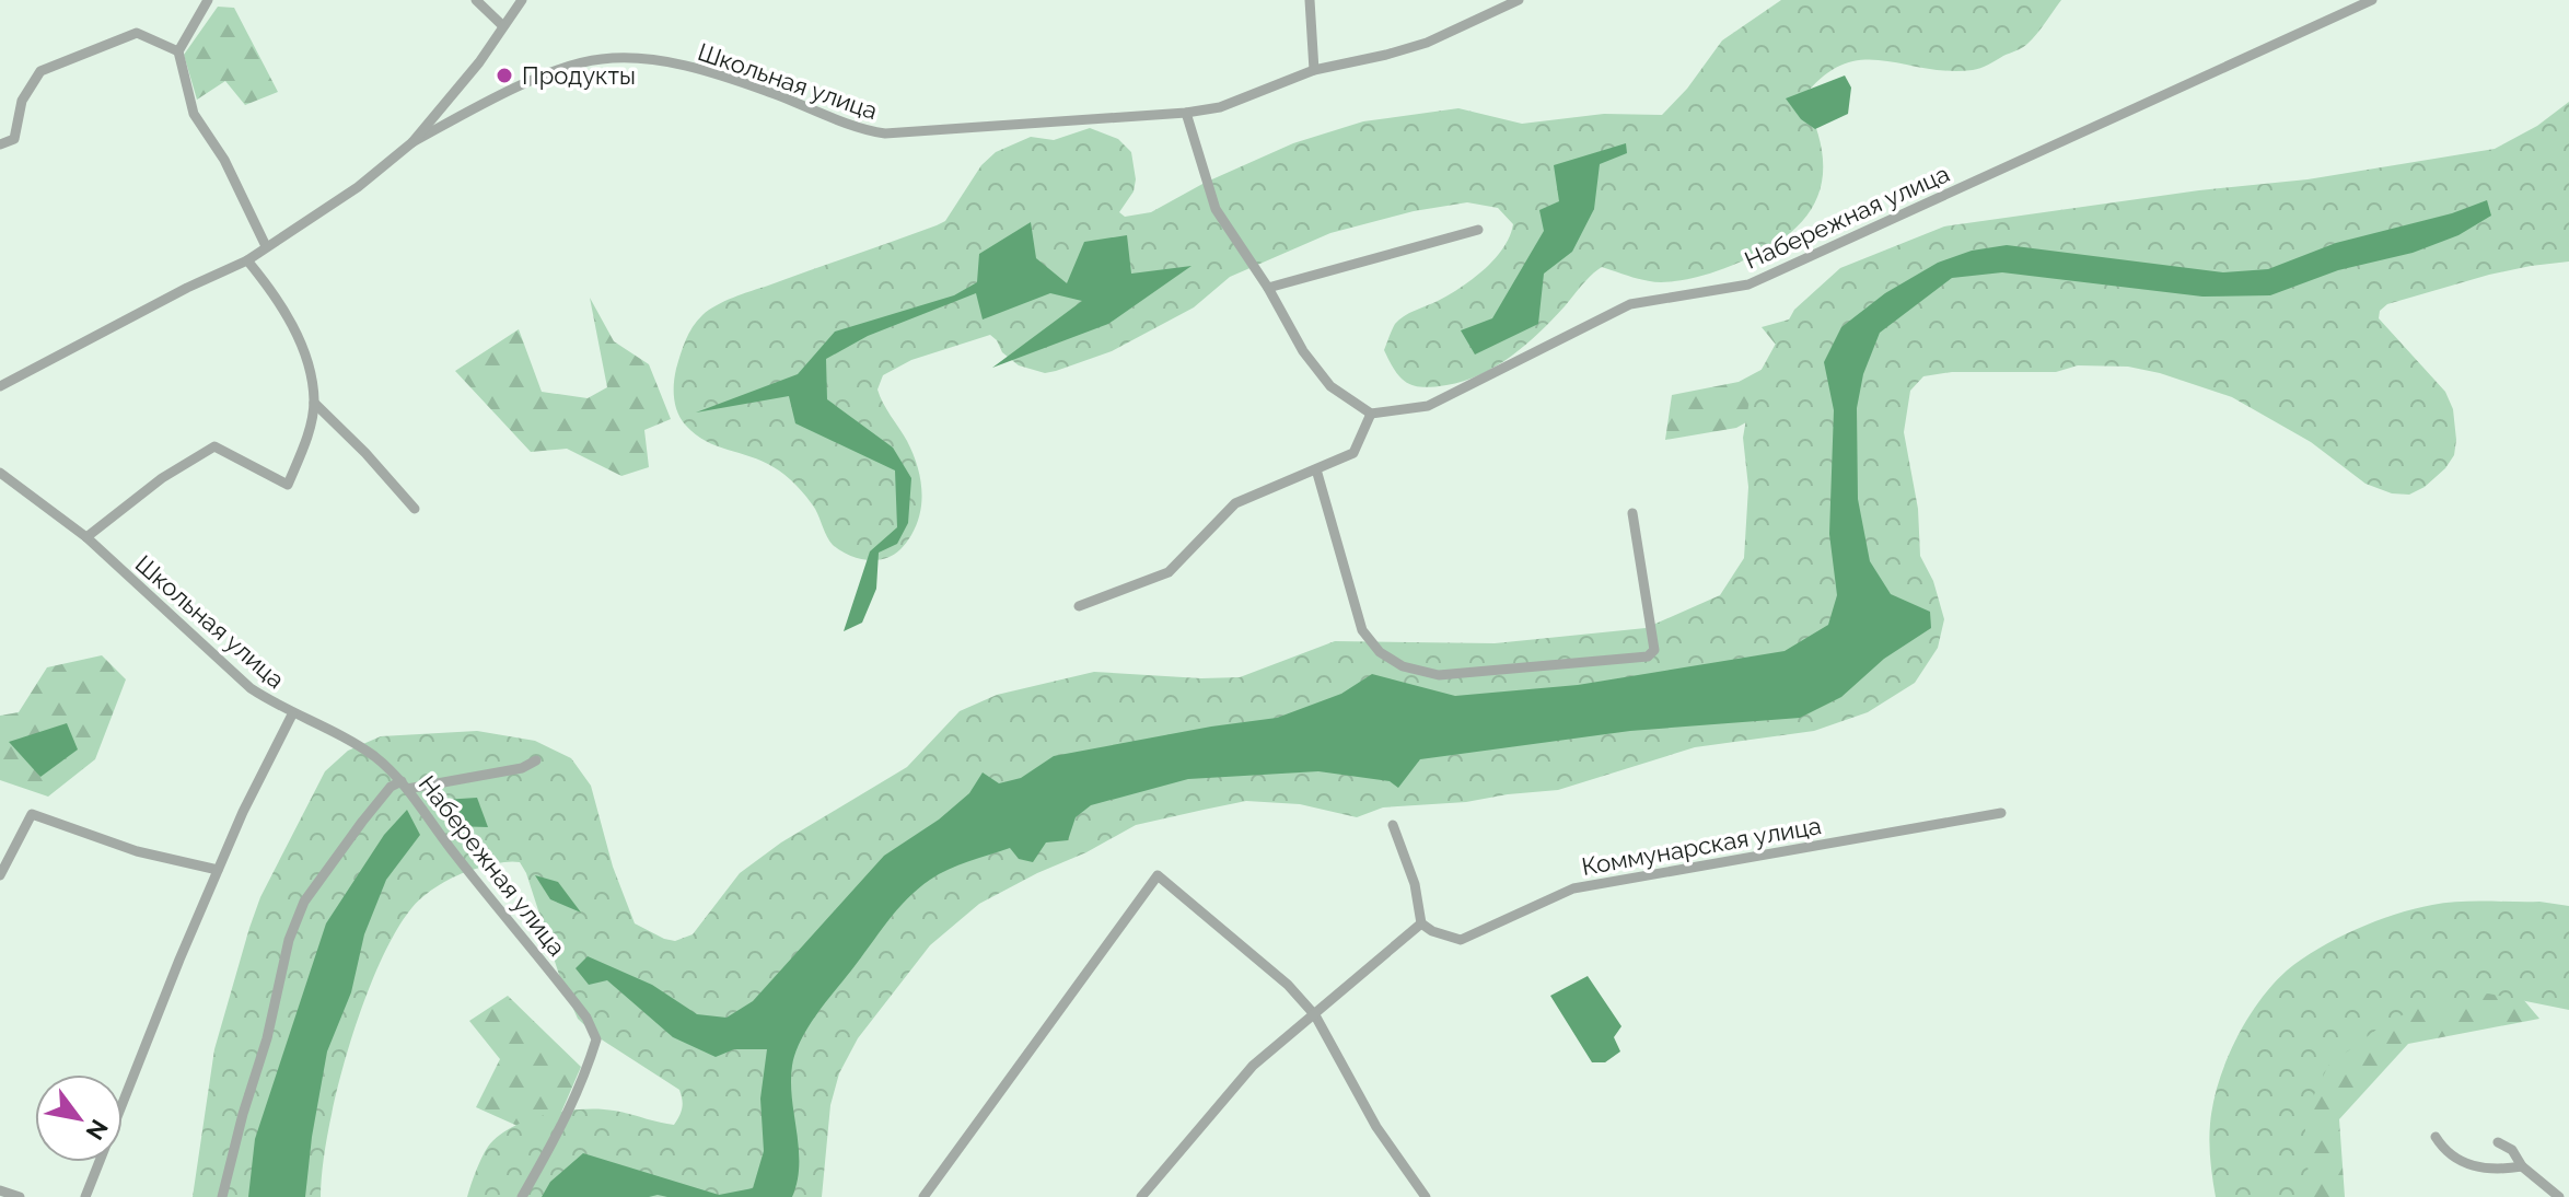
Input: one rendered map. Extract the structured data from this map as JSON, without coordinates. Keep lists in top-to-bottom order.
{
  "streets": {
    "street": ["Школьная улица", "Набережная улица", "Коммунарская улица"]
  },
  "crossings": [
    ["Школьная улица", "Набережная улица"]
  ],
  "places": ["Продукты"],
  "north": "bottom right"
}
